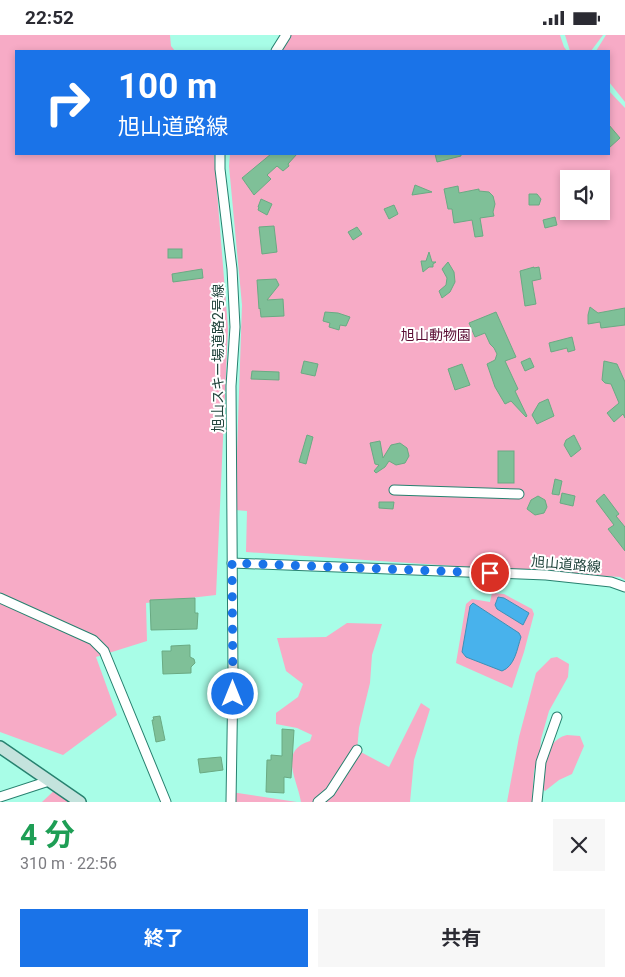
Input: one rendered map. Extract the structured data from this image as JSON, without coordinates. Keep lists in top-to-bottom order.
{
  "streets": {
    "street": ["旭山スキー場道路2号線", "旭山道路線"]
  },
  "crossings": [
    ["旭山スキー場道路2号線", "旭山道路線"]
  ],
  "parks": ["旭山動物園"],
  "page": {
    "status": "22:52",
    "turn": ["100 m", "旭山道路線"],
    "heading": ["4 分", "310 m · 22:56"],
    "buttons": ["終了", "共有"]
  }
}
